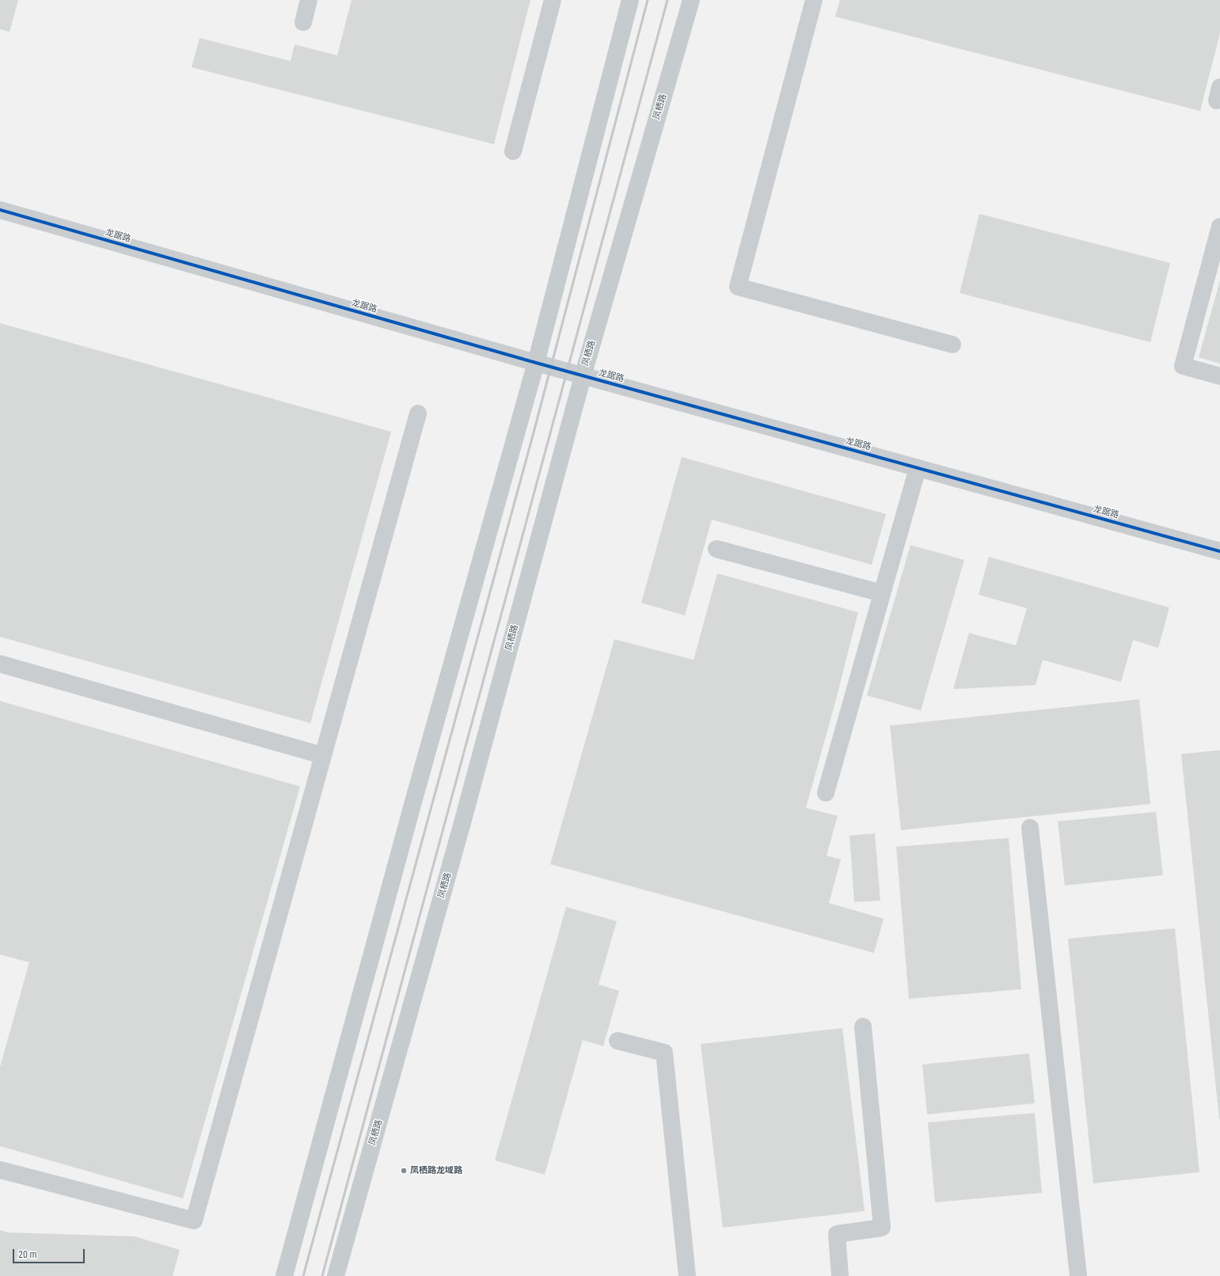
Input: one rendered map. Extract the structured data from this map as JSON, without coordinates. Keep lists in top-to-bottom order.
{
  "streets": {
    "main road": ["凤栖路"],
    "street": ["龙踞路"]
  },
  "crossings": [
    ["凤栖路", "龙踞路"]
  ],
  "places": ["凤栖路龙域路"],
  "scale_bar": "20 m"
}
